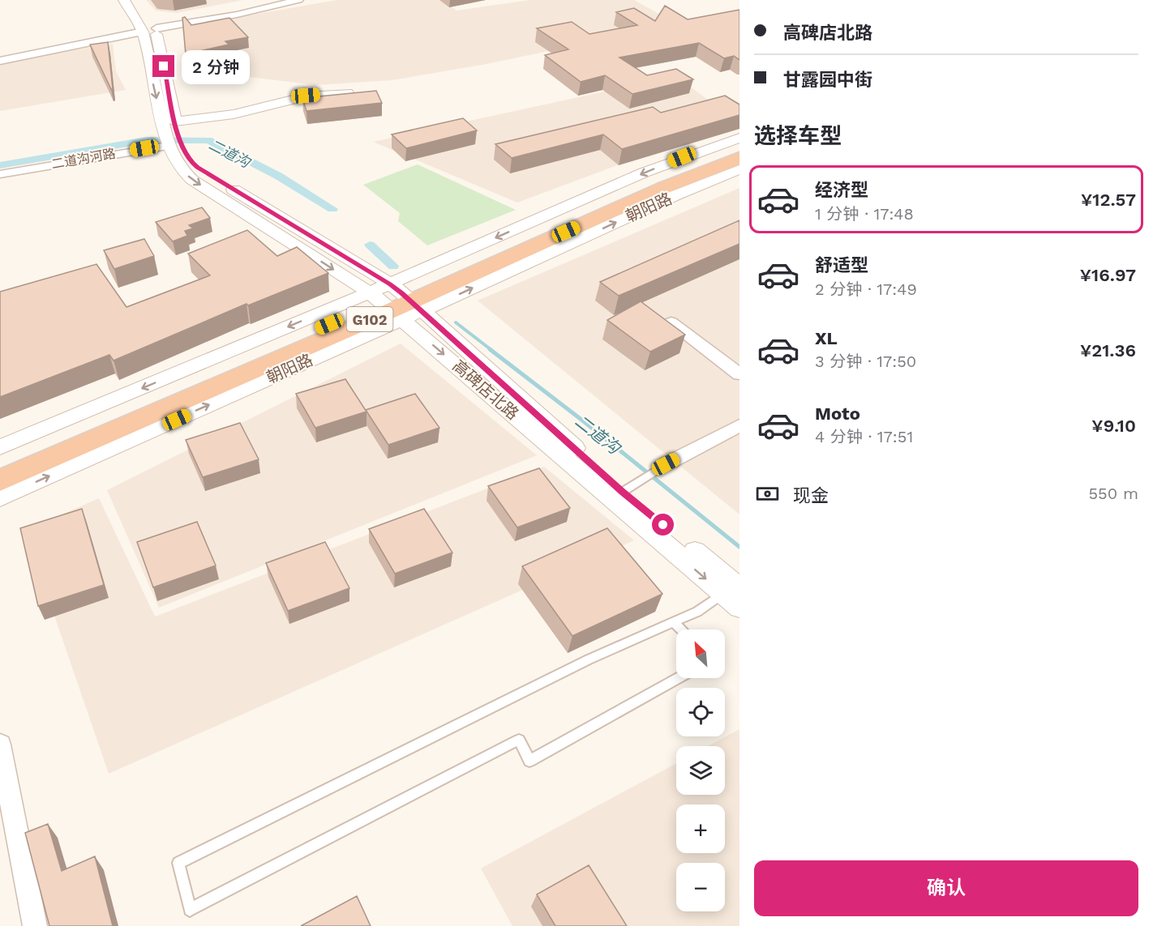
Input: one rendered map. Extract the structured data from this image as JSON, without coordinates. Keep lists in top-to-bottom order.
{
  "streets": {
    "highway": ["朝阳路", "G102"],
    "street": ["二道沟河路", "高碑店北路"]
  },
  "crossings": [
    ["朝阳路", "高碑店北路"]
  ],
  "water": ["二道沟"],
  "north": "top left",
  "page": {
    "banner": ["高碑店北路", "甘露园中街"],
    "bubble": "2 分钟",
    "heading": "选择车型",
    "list": [
      {
        "name": "经济型",
        "note": "1 分钟 · 17:48",
        "value": "¥12.57"
      },
      {
        "name": "舒适型",
        "note": "2 分钟 · 17:49",
        "value": "¥16.97"
      },
      {
        "name": "XL",
        "note": "3 分钟 · 17:50",
        "value": "¥21.36"
      },
      {
        "name": "Moto",
        "note": "4 分钟 · 17:51",
        "value": "¥9.10"
      }
    ],
    "pay": ["现金", "550 m"],
    "map_buttons": ["+", "−"],
    "buttons": "确认"
  }
}
